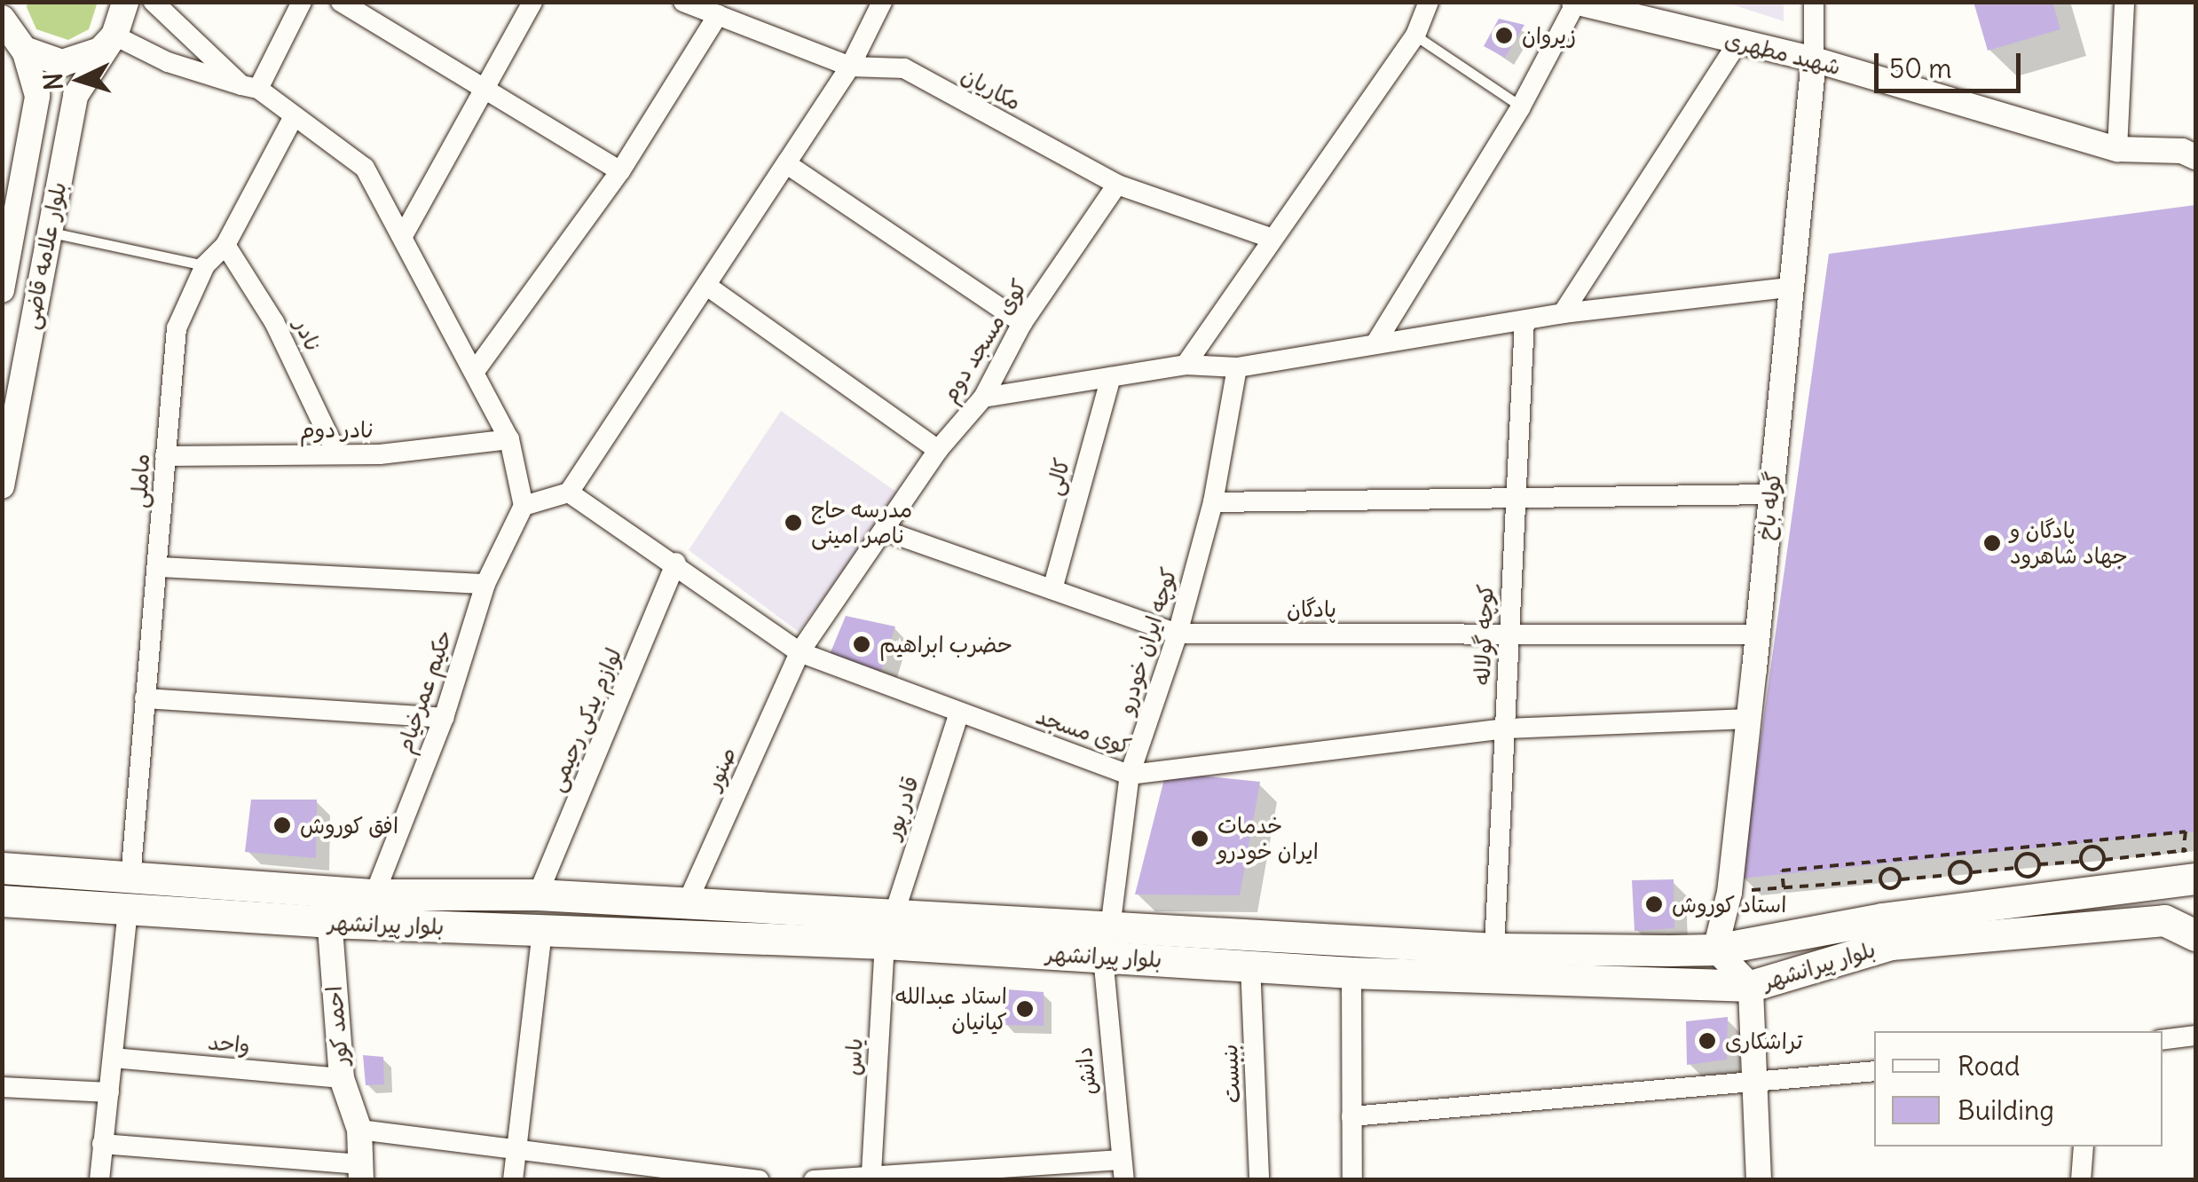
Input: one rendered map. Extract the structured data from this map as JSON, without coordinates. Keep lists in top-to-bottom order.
{
  "streets": {
    "main road": ["بلوار پیرانشهر"],
    "street": [
      "شهید مطهری",
      "مکاریان",
      "بلوار علامه قاضی",
      "نادر",
      "کوی مسجد دوم",
      "نادر دوم",
      "کالی",
      "ماملی",
      "گوله باخ",
      "پادگان",
      "کوچه گولاله",
      "کوچه ایران خودرو",
      "حکیم عمرخیام",
      "لوازم یدکی رحیمی",
      "کوی مسجد",
      "صنور",
      "قادر پور",
      "احمد کور",
      "واحد",
      "یاس",
      "دانش",
      "بنبست"
    ]
  },
  "crossings": [
    ["شهید مطهری", "گوله باخ"],
    ["مکاریان", "کوی مسجد دوم"],
    ["نادر", "نادر دوم"],
    ["نادر", "ماملی"],
    ["کوی مسجد دوم", "پادگان"],
    ["کوی مسجد دوم", "کوی مسجد"],
    ["کوی مسجد دوم", "صنور"],
    ["نادر دوم", "ماملی"],
    ["کالی", "پادگان"],
    ["ماملی", "بلوار پیرانشهر"],
    ["گوله باخ", "پادگان"],
    ["گوله باخ", "کوی مسجد"],
    ["گوله باخ", "بلوار پیرانشهر"],
    ["پادگان", "کوچه گولاله"],
    ["پادگان", "کوچه ایران خودرو"],
    ["کوچه گولاله", "کوی مسجد"],
    ["کوچه گولاله", "بلوار پیرانشهر"],
    ["کوچه ایران خودرو", "کوی مسجد"],
    ["کوچه ایران خودرو", "بلوار پیرانشهر"],
    ["کوچه ایران خودرو", "دانش"],
    ["حکیم عمرخیام", "بلوار پیرانشهر"],
    ["لوازم یدکی رحیمی", "کوی مسجد"],
    ["لوازم یدکی رحیمی", "بلوار پیرانشهر"],
    ["کوی مسجد", "صنور"],
    ["کوی مسجد", "قادر پور"],
    ["صنور", "بلوار پیرانشهر"],
    ["قادر پور", "بلوار پیرانشهر"],
    ["قادر پور", "یاس"],
    ["بلوار پیرانشهر", "احمد کور"],
    ["بلوار پیرانشهر", "یاس"],
    ["بلوار پیرانشهر", "دانش"],
    ["بلوار پیرانشهر", "بنبست"],
    ["احمد کور", "واحد"]
  ],
  "places": [
    "زیروان",
    "مدرسه حاج ناصر امینی",
    "پادگان و جهاد شاهرود",
    "حضرب ابراهیم",
    "افق کوروش",
    "خدمات ایران خودرو",
    "استاد کوروش",
    "استاد عبدالله کیانیان",
    "تراشکاری"
  ],
  "legend": ["Road", "Building"],
  "scale_bar": "50 m",
  "north": "left"
}
